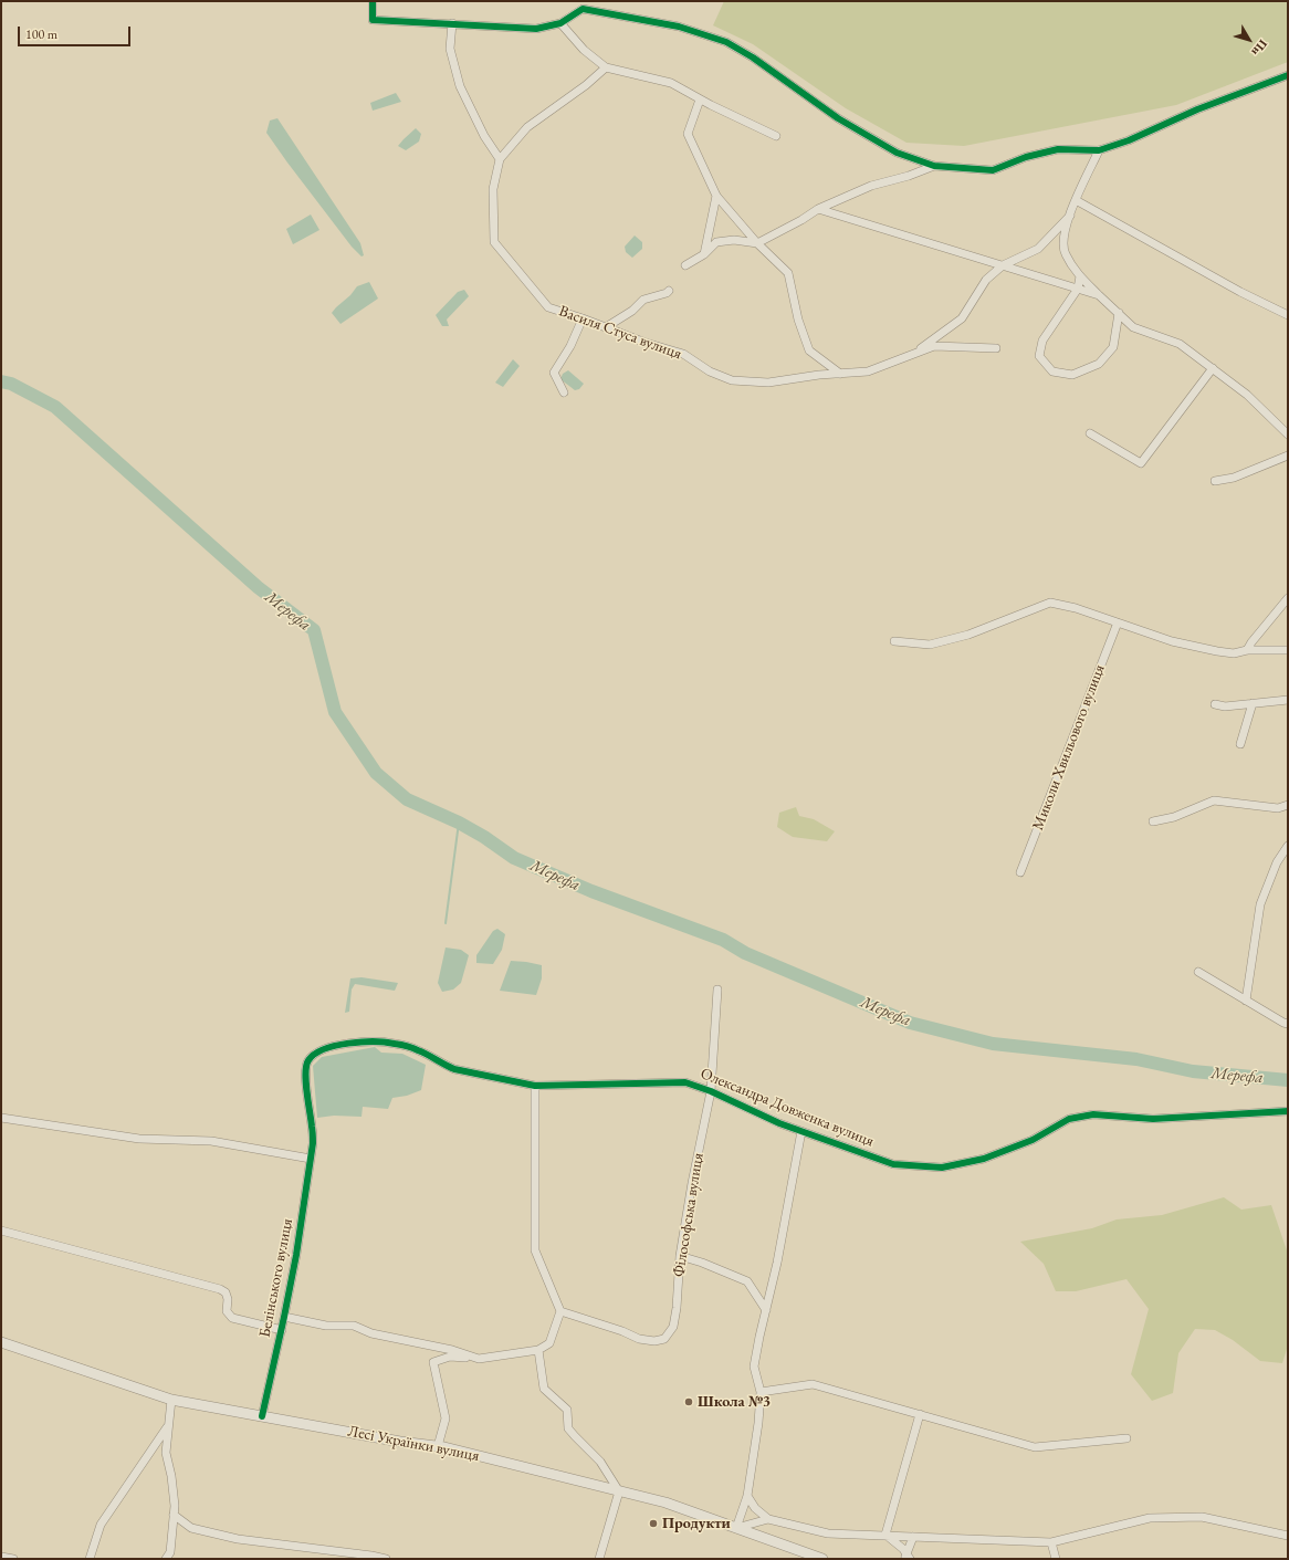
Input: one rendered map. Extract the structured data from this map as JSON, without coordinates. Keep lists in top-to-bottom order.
{
  "streets": {
    "street": [
      "Василя Стуса вулиця",
      "Миколи Хвильового вулиця",
      "Олександра Довженка вулиця",
      "Філософська вулиця",
      "Белінського вулиця",
      "Лесі Українки вулиця"
    ]
  },
  "crossings": [
    ["Олександра Довженка вулиця", "Філософська вулиця"],
    ["Олександра Довженка вулиця", "Белінського вулиця"],
    ["Белінського вулиця", "Лесі Українки вулиця"]
  ],
  "water": ["Мерефа"],
  "places": ["Школа №3", "Продукти"],
  "scale_bar": "100 m",
  "north": "bottom right"
}
